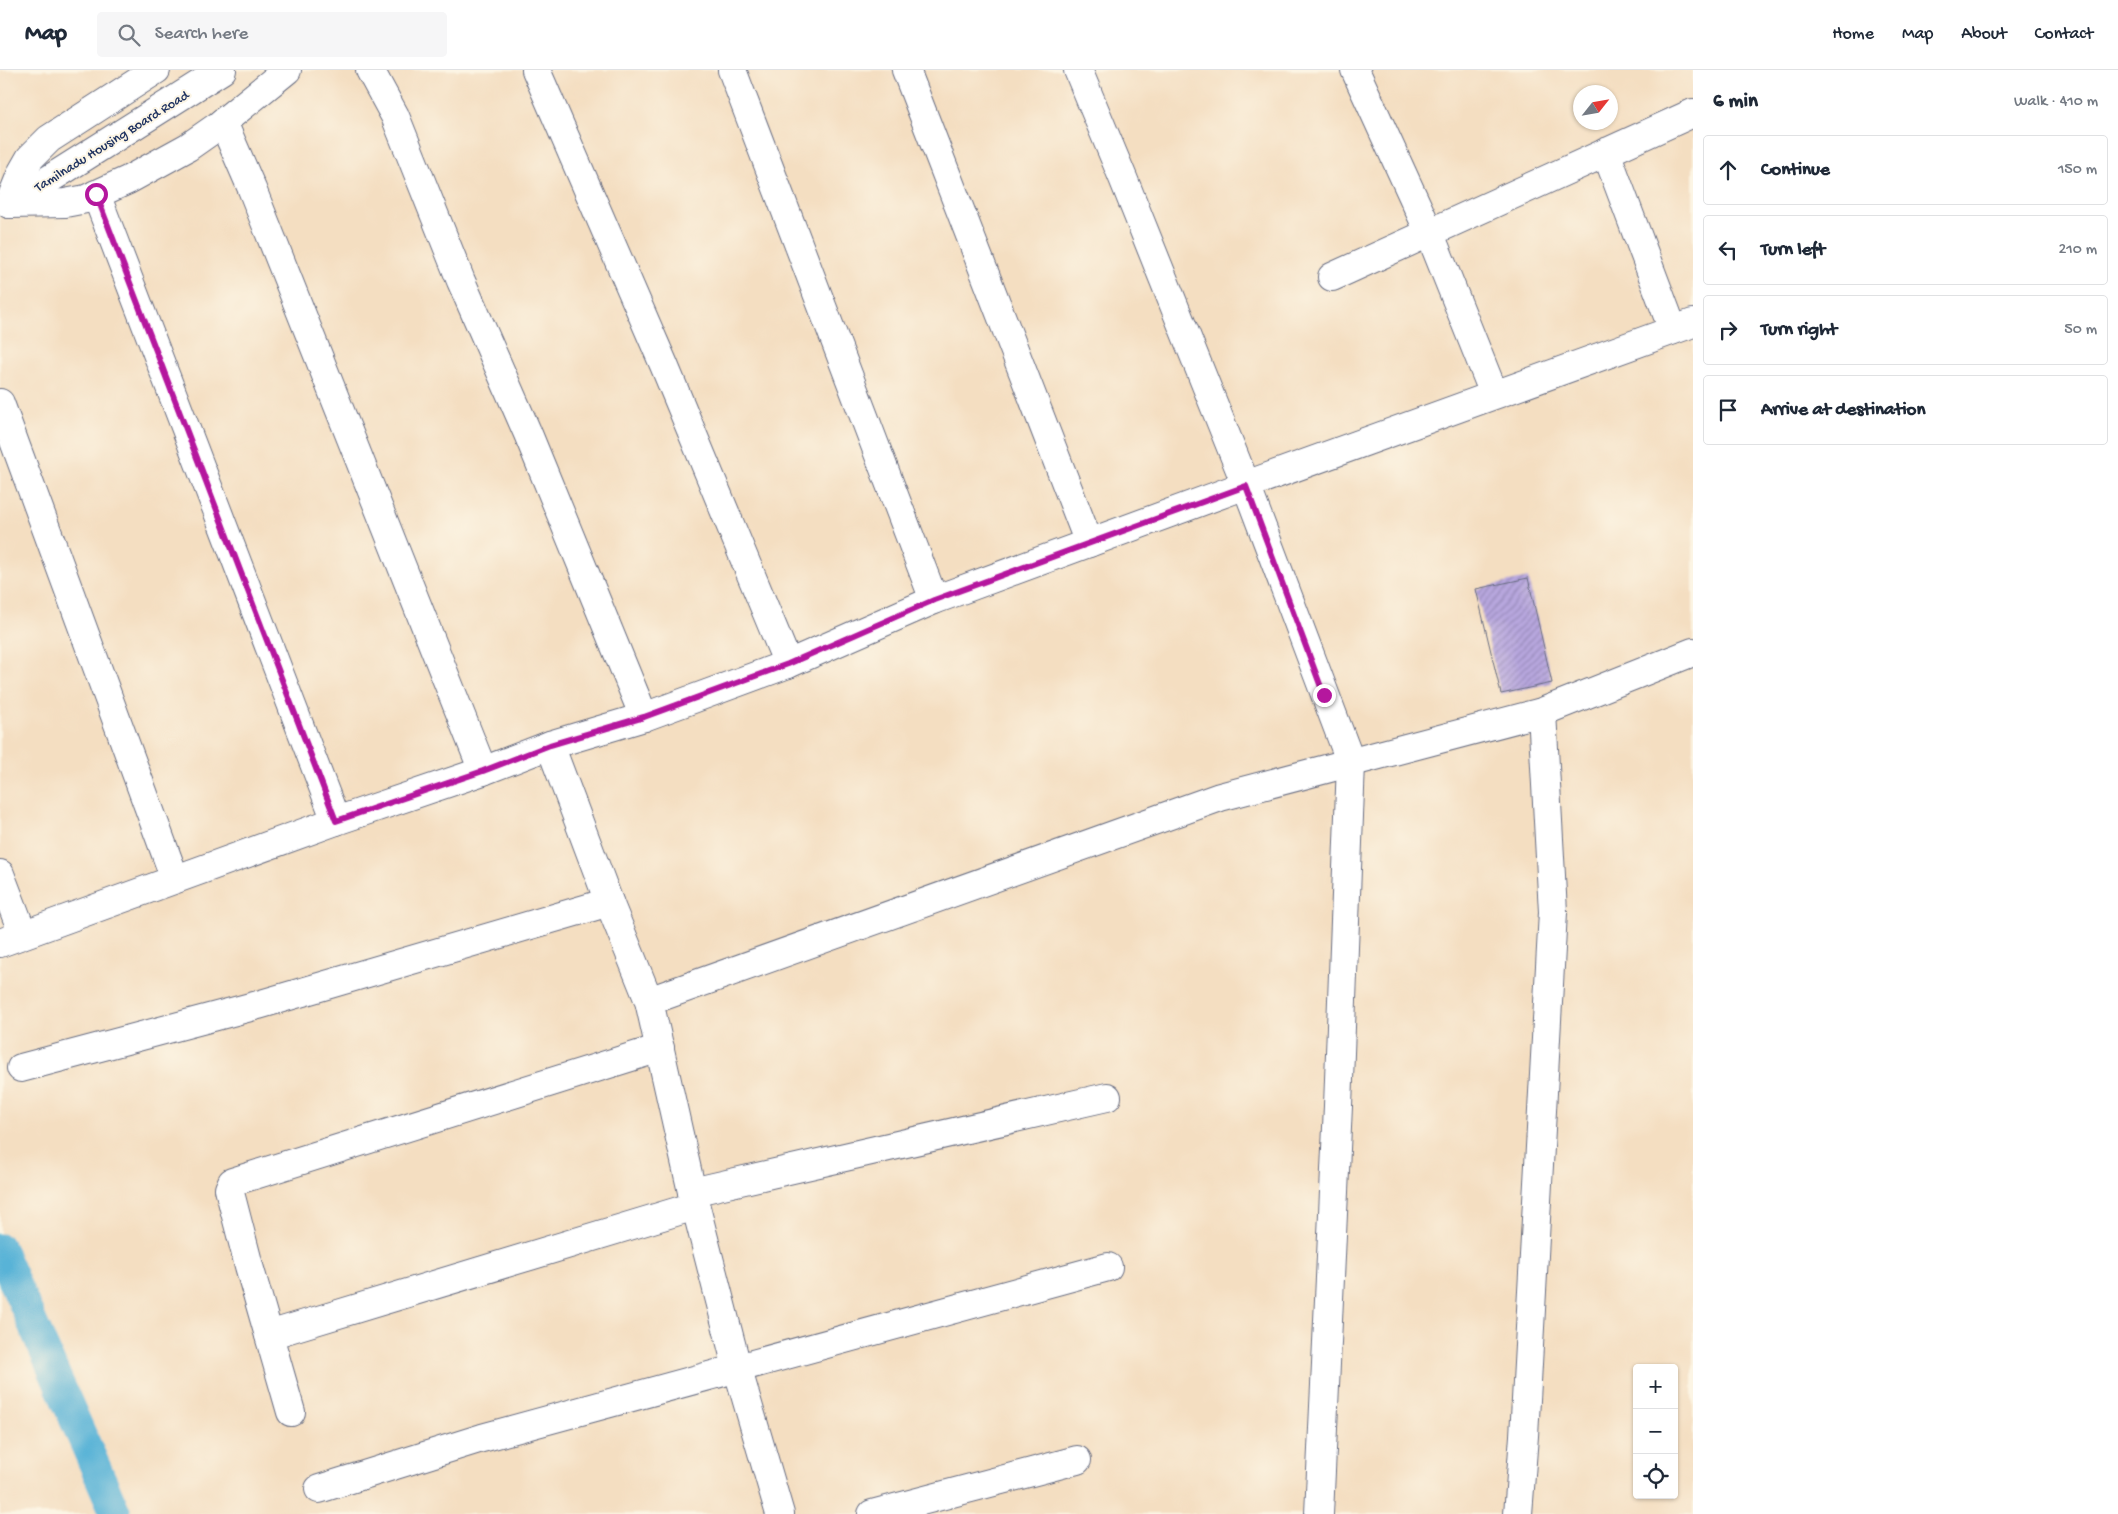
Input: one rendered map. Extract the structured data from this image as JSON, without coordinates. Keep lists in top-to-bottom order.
{
  "streets": {
    "street": ["Tamilnadu Housing Board Road"]
  },
  "north": "top right",
  "page": {
    "header": "Map",
    "search": "Search here",
    "nav": [
      "Home",
      "Map",
      "About",
      "Contact"
    ],
    "heading": ["6 min", "Walk · 410 m"],
    "list": [
      ["Continue", "150 m"],
      ["Turn left", "210 m"],
      ["Turn right", "50 m"],
      "Arrive at destination"
    ],
    "map_buttons": ["+", "−"]
  }
}
